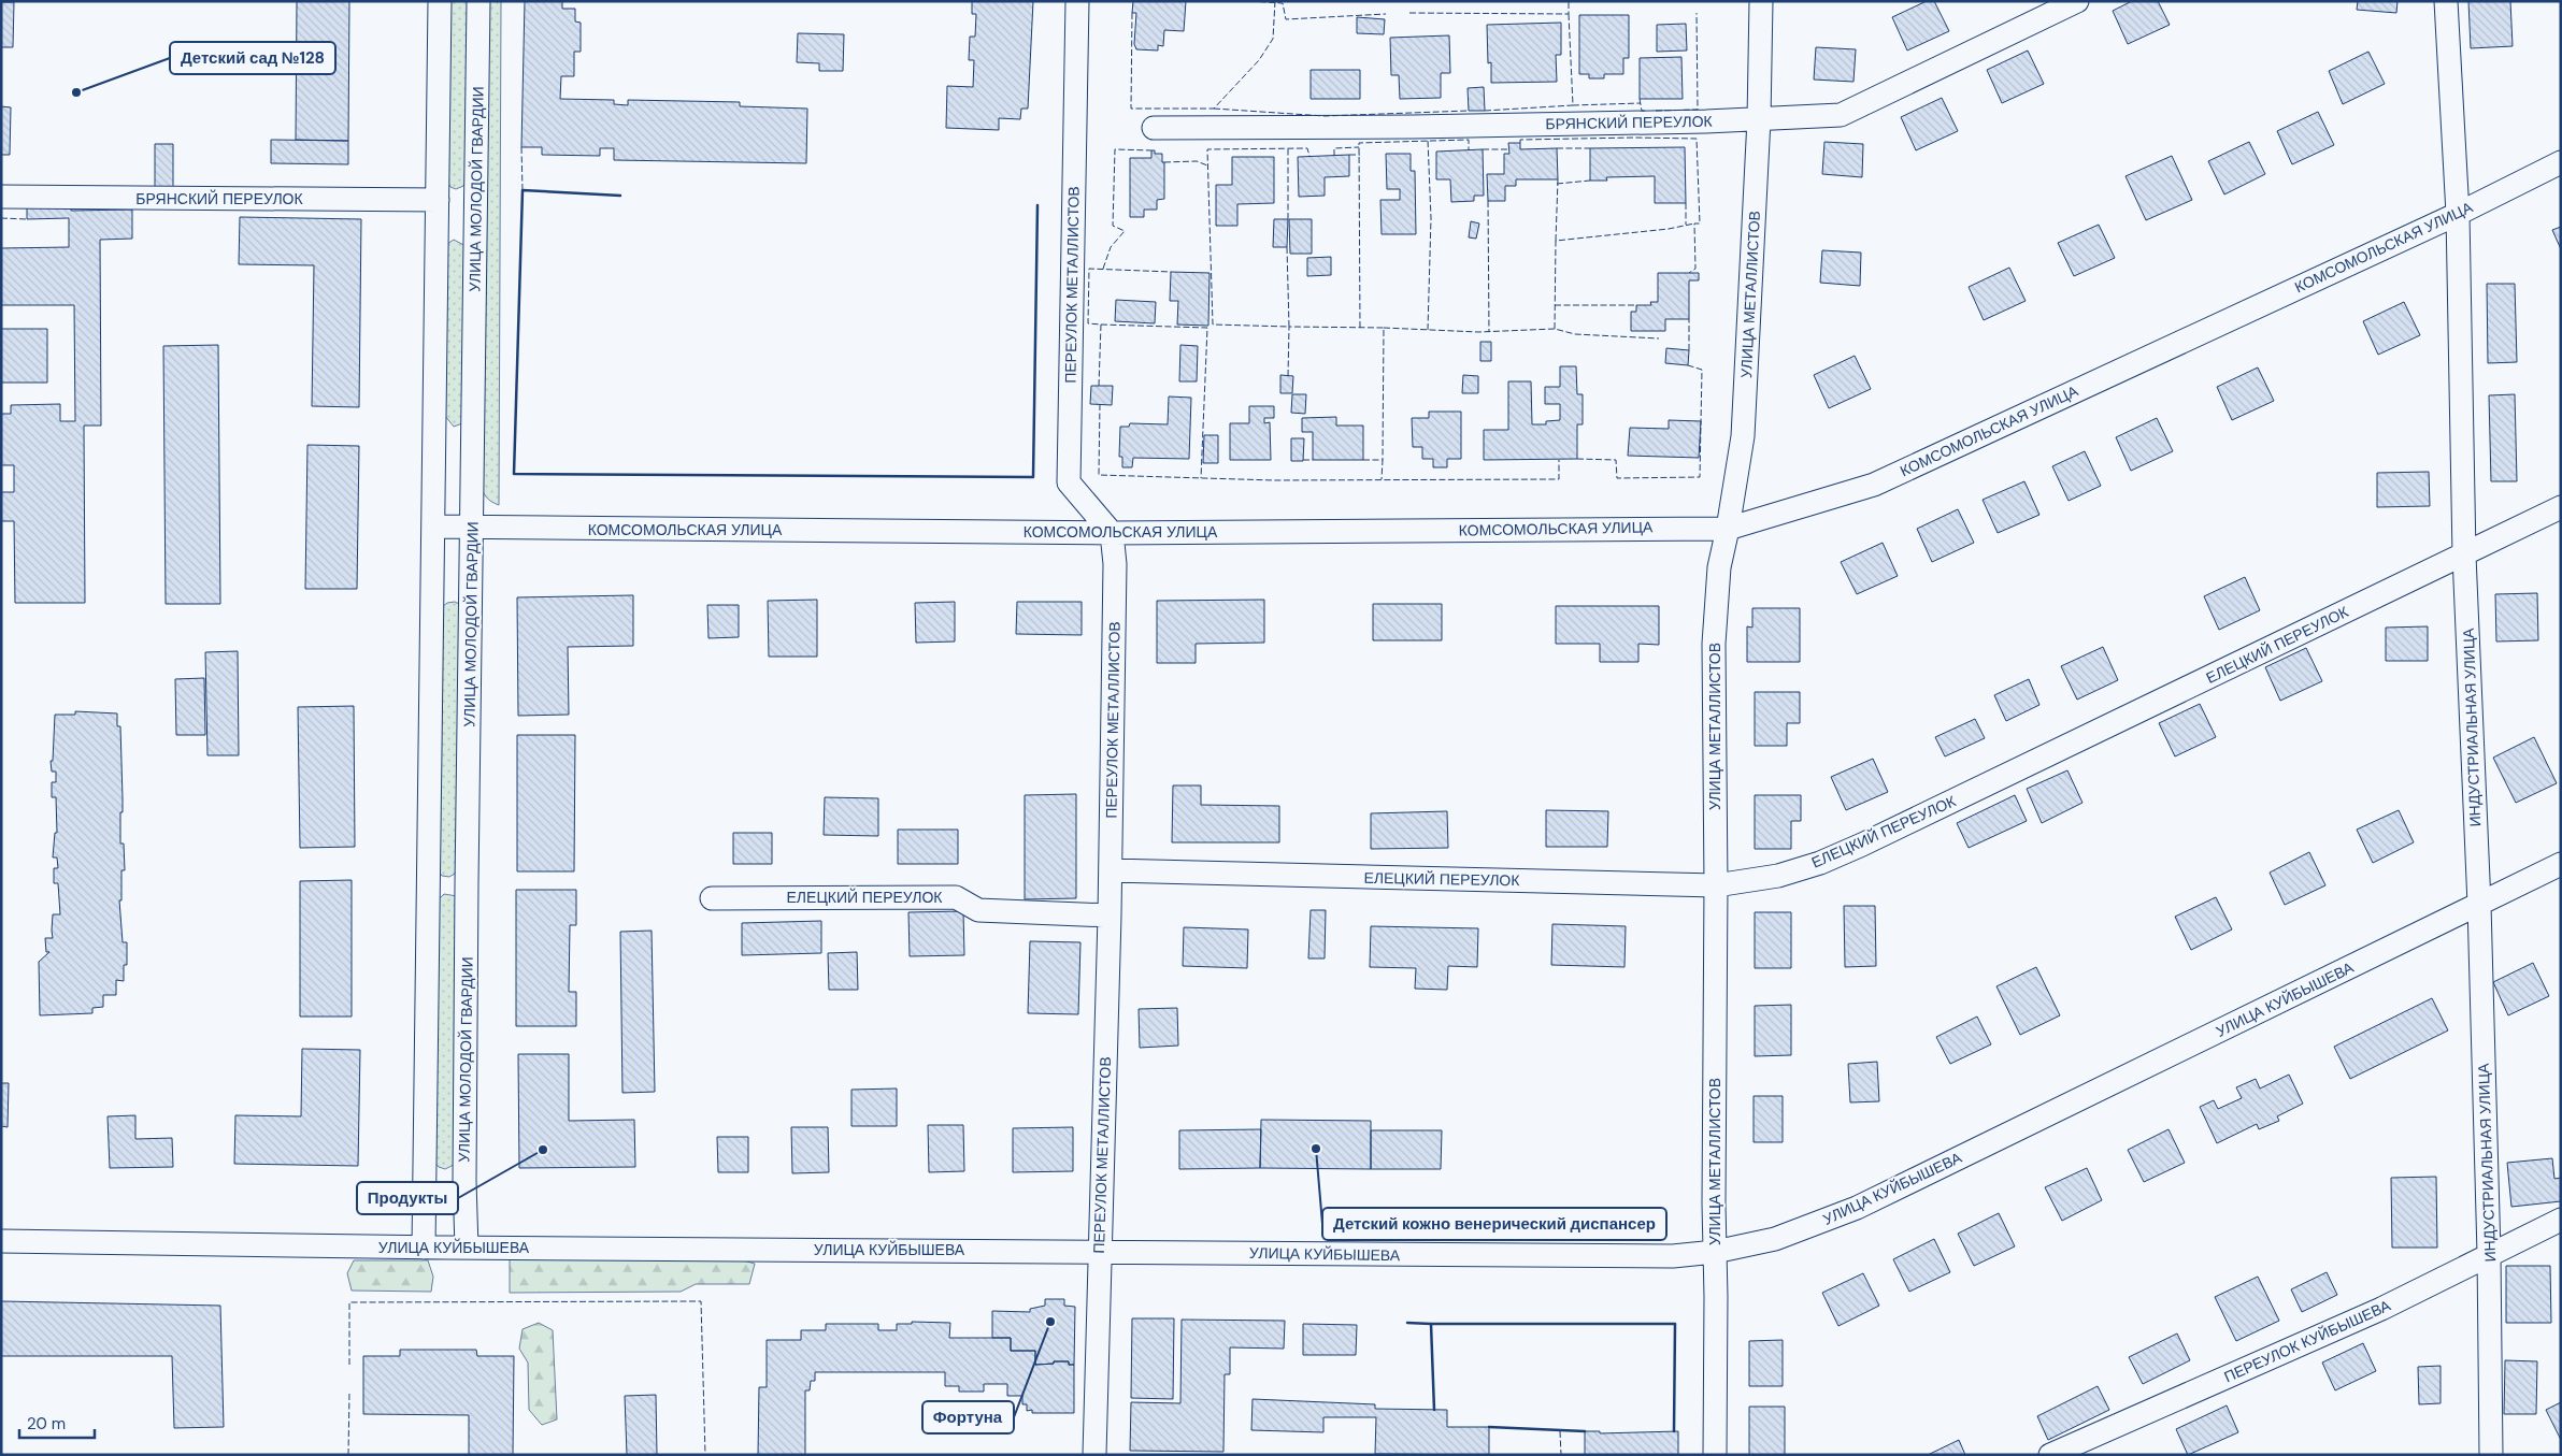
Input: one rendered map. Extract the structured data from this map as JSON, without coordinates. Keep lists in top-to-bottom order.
{
  "streets": {
    "street": [
      "БРЯНСКИЙ ПЕРЕУЛОК",
      "УЛИЦА МОЛОДОЙ ГВАРДИИ",
      "КОМСОМОЛЬСКАЯ УЛИЦА",
      "ПЕРЕУЛОК МЕТАЛЛИСТОВ",
      "УЛИЦА МЕТАЛЛИСТОВ",
      "ЕЛЕЦКИЙ ПЕРЕУЛОК",
      "ИНДУСТРИАЛЬНАЯ УЛИЦА",
      "УЛИЦА КУЙБЫШЕВА",
      "ПЕРЕУЛОК КУЙБЫШЕВА"
    ]
  },
  "crossings": [
    ["БРЯНСКИЙ ПЕРЕУЛОК", "УЛИЦА МЕТАЛЛИСТОВ"],
    ["УЛИЦА МОЛОДОЙ ГВАРДИИ", "КОМСОМОЛЬСКАЯ УЛИЦА"],
    ["УЛИЦА МОЛОДОЙ ГВАРДИИ", "УЛИЦА КУЙБЫШЕВА"],
    ["КОМСОМОЛЬСКАЯ УЛИЦА", "ПЕРЕУЛОК МЕТАЛЛИСТОВ"],
    ["КОМСОМОЛЬСКАЯ УЛИЦА", "УЛИЦА МЕТАЛЛИСТОВ"],
    ["КОМСОМОЛЬСКАЯ УЛИЦА", "ИНДУСТРИАЛЬНАЯ УЛИЦА"],
    ["ПЕРЕУЛОК МЕТАЛЛИСТОВ", "ЕЛЕЦКИЙ ПЕРЕУЛОК"],
    ["ПЕРЕУЛОК МЕТАЛЛИСТОВ", "УЛИЦА КУЙБЫШЕВА"],
    ["УЛИЦА МЕТАЛЛИСТОВ", "ЕЛЕЦКИЙ ПЕРЕУЛОК"],
    ["УЛИЦА МЕТАЛЛИСТОВ", "УЛИЦА КУЙБЫШЕВА"],
    ["ЕЛЕЦКИЙ ПЕРЕУЛОК", "ИНДУСТРИАЛЬНАЯ УЛИЦА"],
    ["ИНДУСТРИАЛЬНАЯ УЛИЦА", "УЛИЦА КУЙБЫШЕВА"],
    ["ИНДУСТРИАЛЬНАЯ УЛИЦА", "ПЕРЕУЛОК КУЙБЫШЕВА"]
  ],
  "places": [
    "Детский сад №128",
    "Детский кожно венерический диспансер",
    "Продукты",
    "Фортуна"
  ],
  "scale_bar": "20 m"
}
